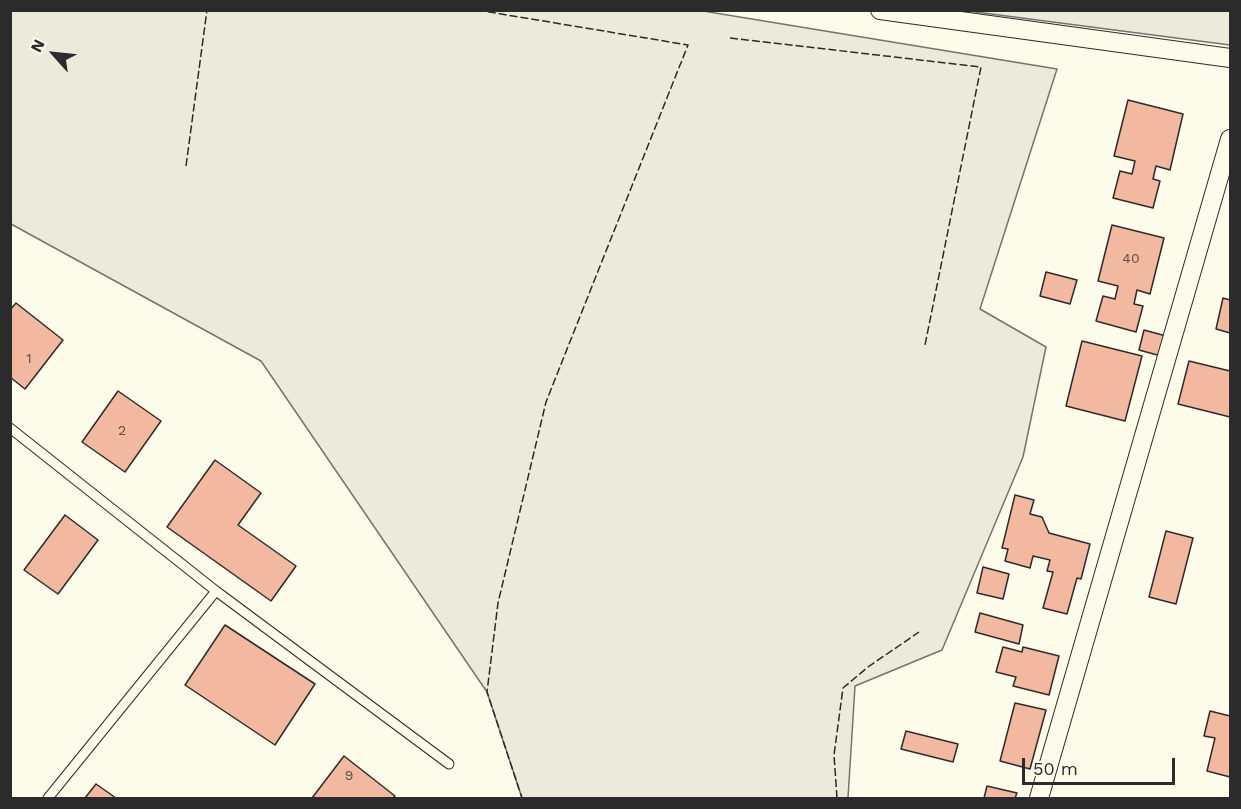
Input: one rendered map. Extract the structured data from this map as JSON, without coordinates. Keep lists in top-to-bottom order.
{
  "house_numbers": [
    "40",
    "1",
    "2",
    "9"
  ],
  "scale_bar": "50 m",
  "north": "top left"
}
